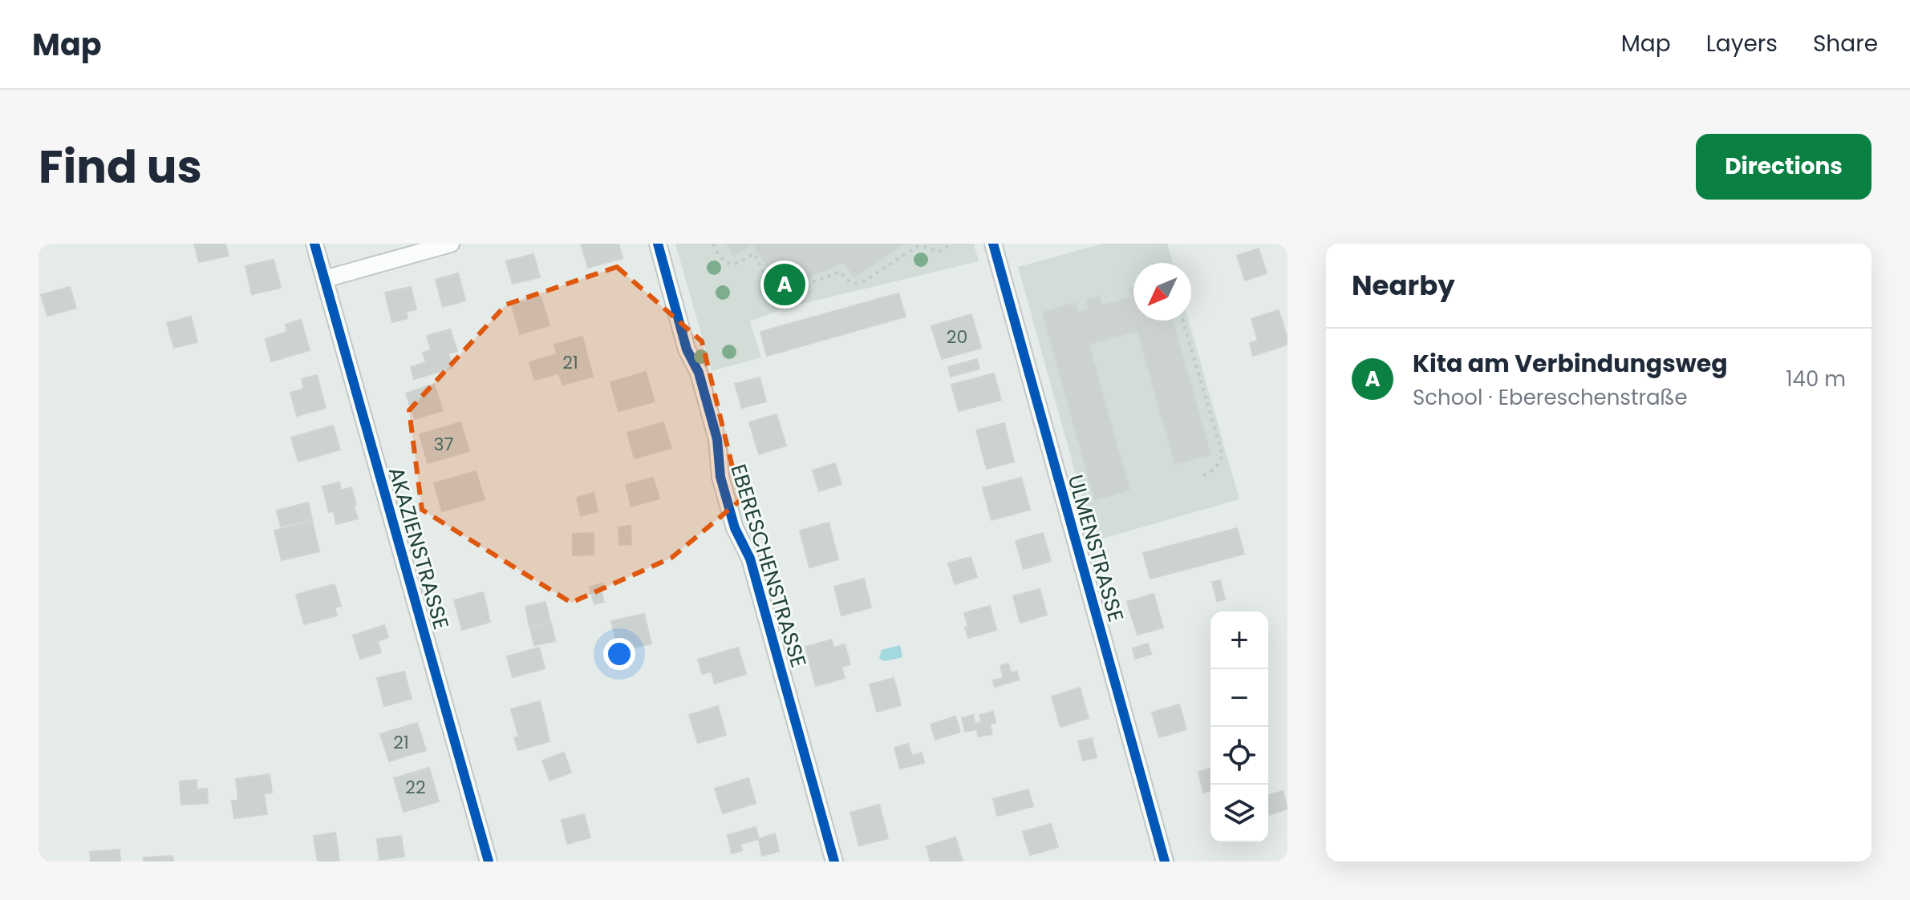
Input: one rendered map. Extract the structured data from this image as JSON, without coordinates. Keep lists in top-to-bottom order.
{
  "streets": {
    "street": ["AKAZIENSTRASSE", "ULMENSTRASSE", "EBERESCHENSTRASSE"]
  },
  "house_numbers": [
    "20",
    "21",
    "37",
    "21",
    "22"
  ],
  "north": "bottom left",
  "page": {
    "header": "Map",
    "nav": ["Map", "Layers", "Share"],
    "title": "Find us",
    "buttons": "Directions",
    "heading": "Nearby",
    "pins": "A",
    "list": [
      {
        "mark": "A",
        "name": "Kita am Verbindungsweg",
        "note": "School · Ebereschenstraße",
        "value": "140 m"
      }
    ],
    "map_buttons": ["+", "−"]
  }
}
